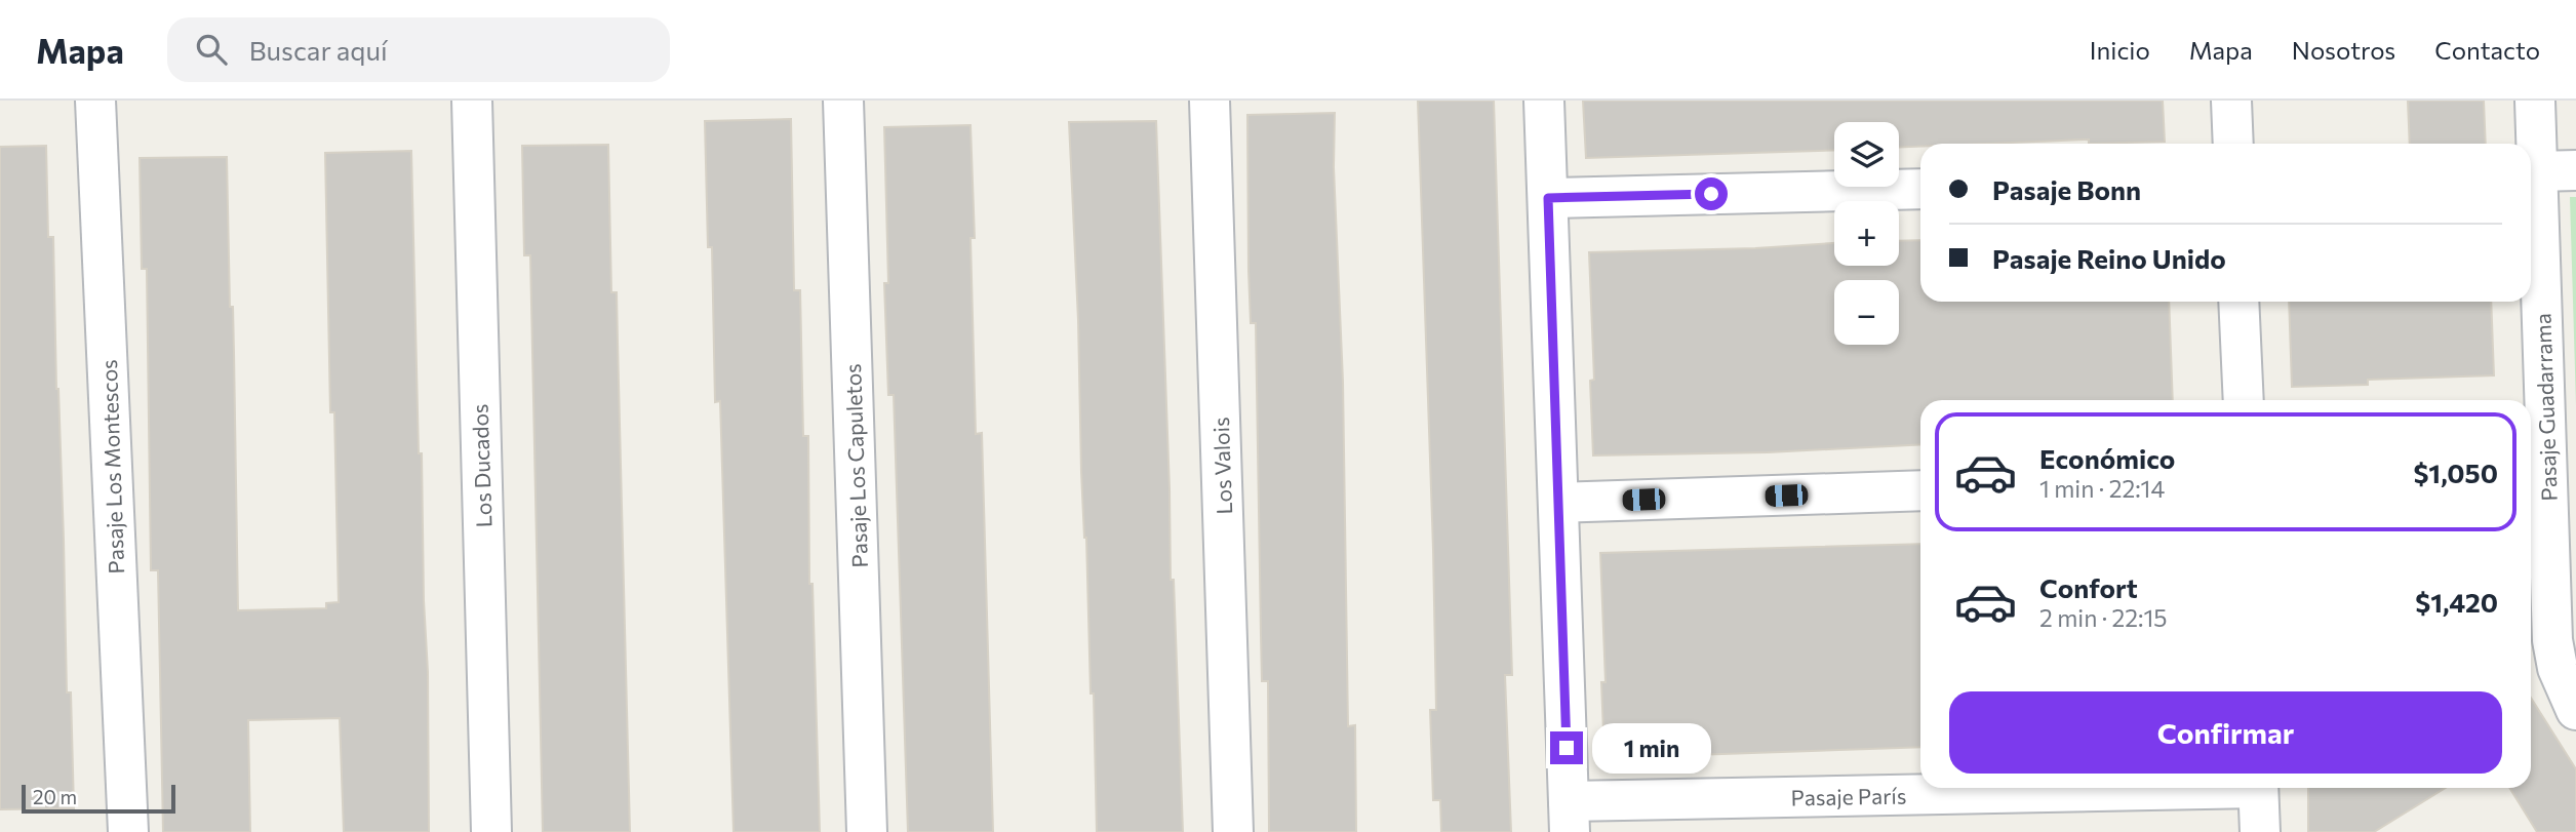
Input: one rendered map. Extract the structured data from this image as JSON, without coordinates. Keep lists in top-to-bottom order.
{
  "streets": {
    "street": [
      "Pasaje Guadarrama",
      "Los Ducados",
      "Pasaje Los Capuletos",
      "Los Valois",
      "Pasaje Los Montescos",
      "Pasaje París"
    ]
  },
  "scale_bar": "20 m",
  "page": {
    "header": "Mapa",
    "search": "Buscar aquí",
    "nav": [
      "Inicio",
      "Mapa",
      "Nosotros",
      "Contacto"
    ],
    "map_buttons": ["+", "−"],
    "banner": ["Pasaje Bonn", "Pasaje Reino Unido"],
    "list": [
      {
        "name": "Económico",
        "note": "1 min · 22:14",
        "value": "$1,050"
      },
      {
        "name": "Confort",
        "note": "2 min · 22:15",
        "value": "$1,420"
      }
    ],
    "buttons": "Confirmar",
    "bubble": "1 min",
    "scale": "20 m"
  }
}
